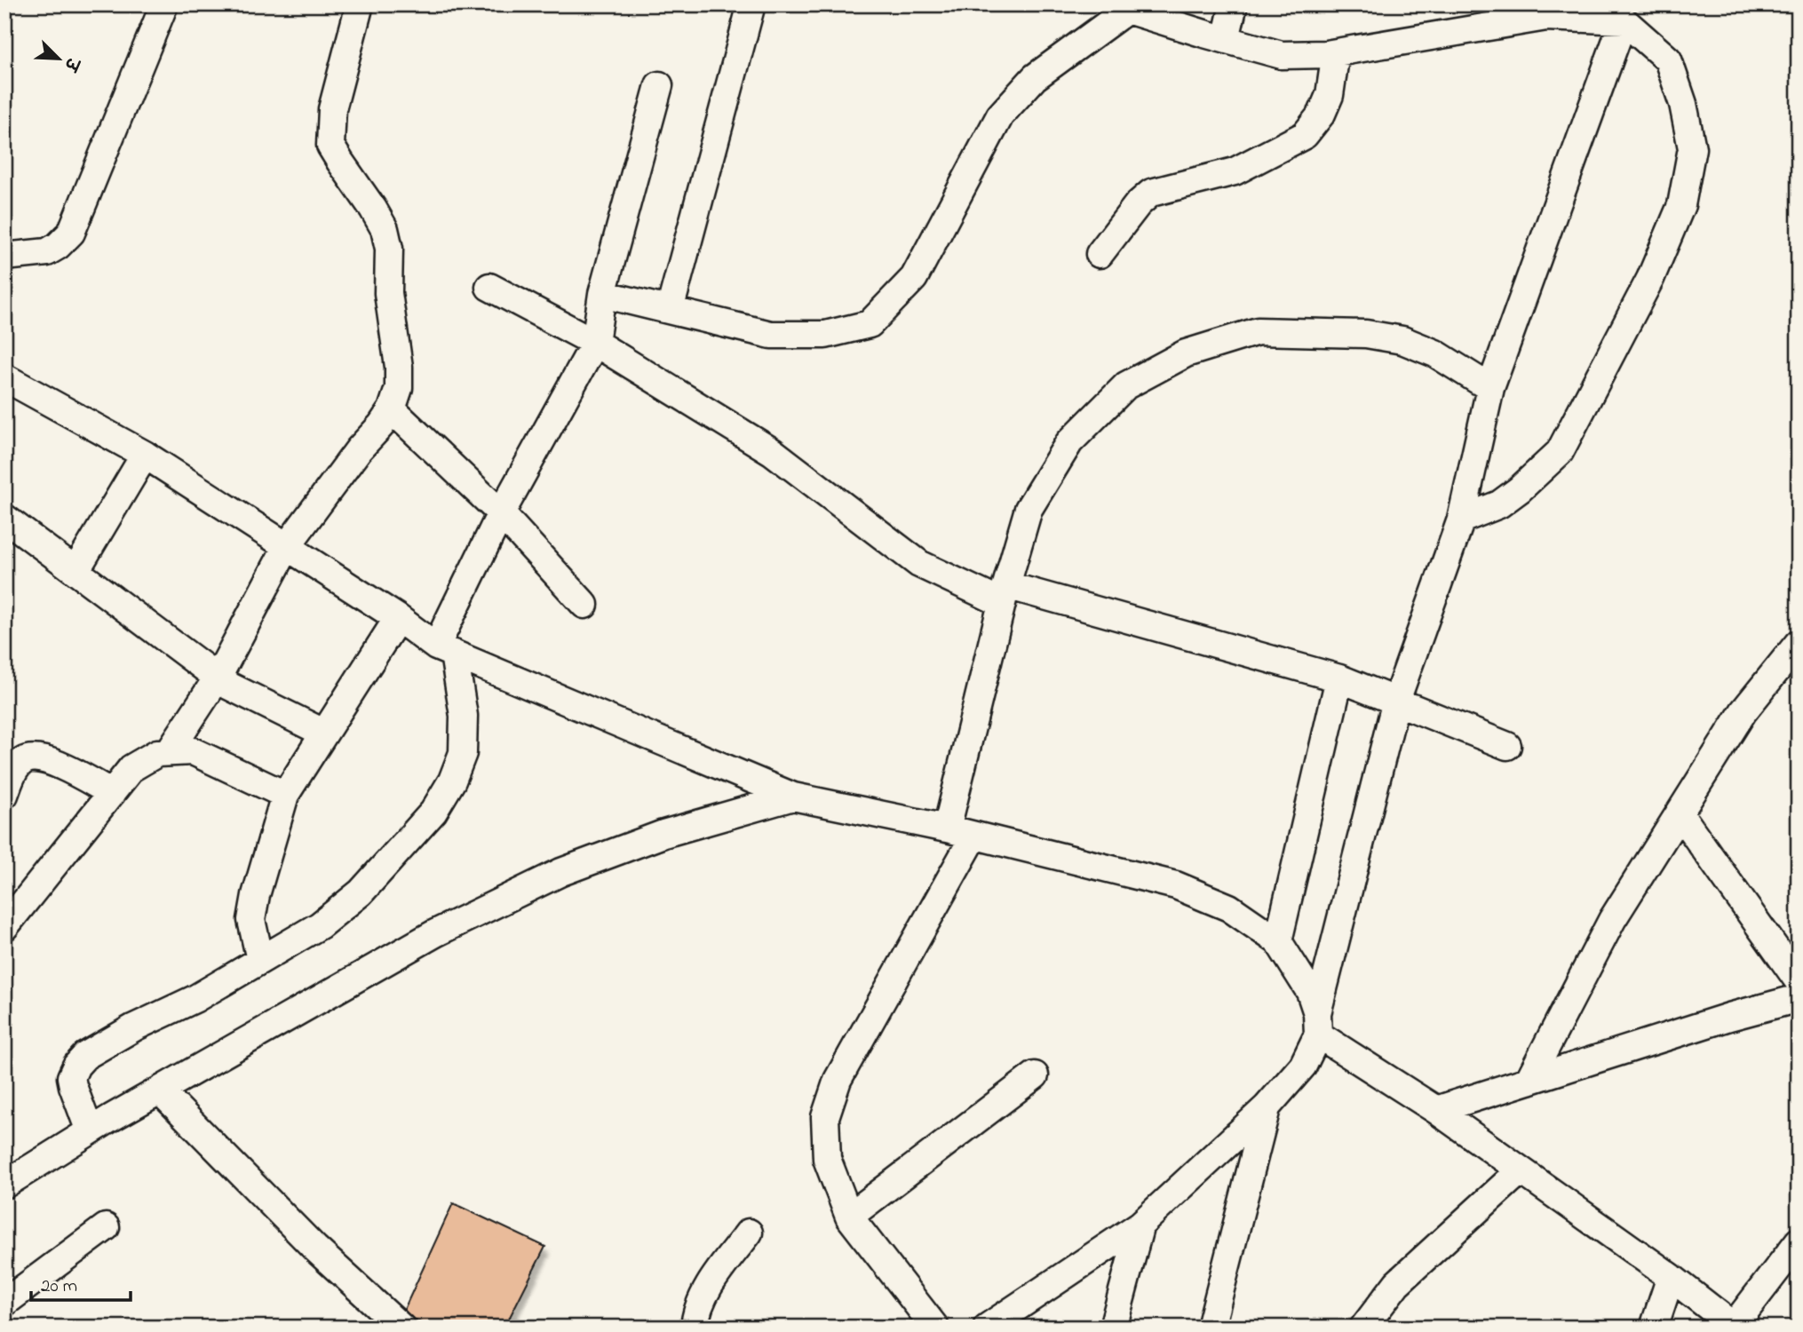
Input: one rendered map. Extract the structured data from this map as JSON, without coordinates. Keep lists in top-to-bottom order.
{
  "scale_bar": "20 m",
  "north": "bottom right"
}
